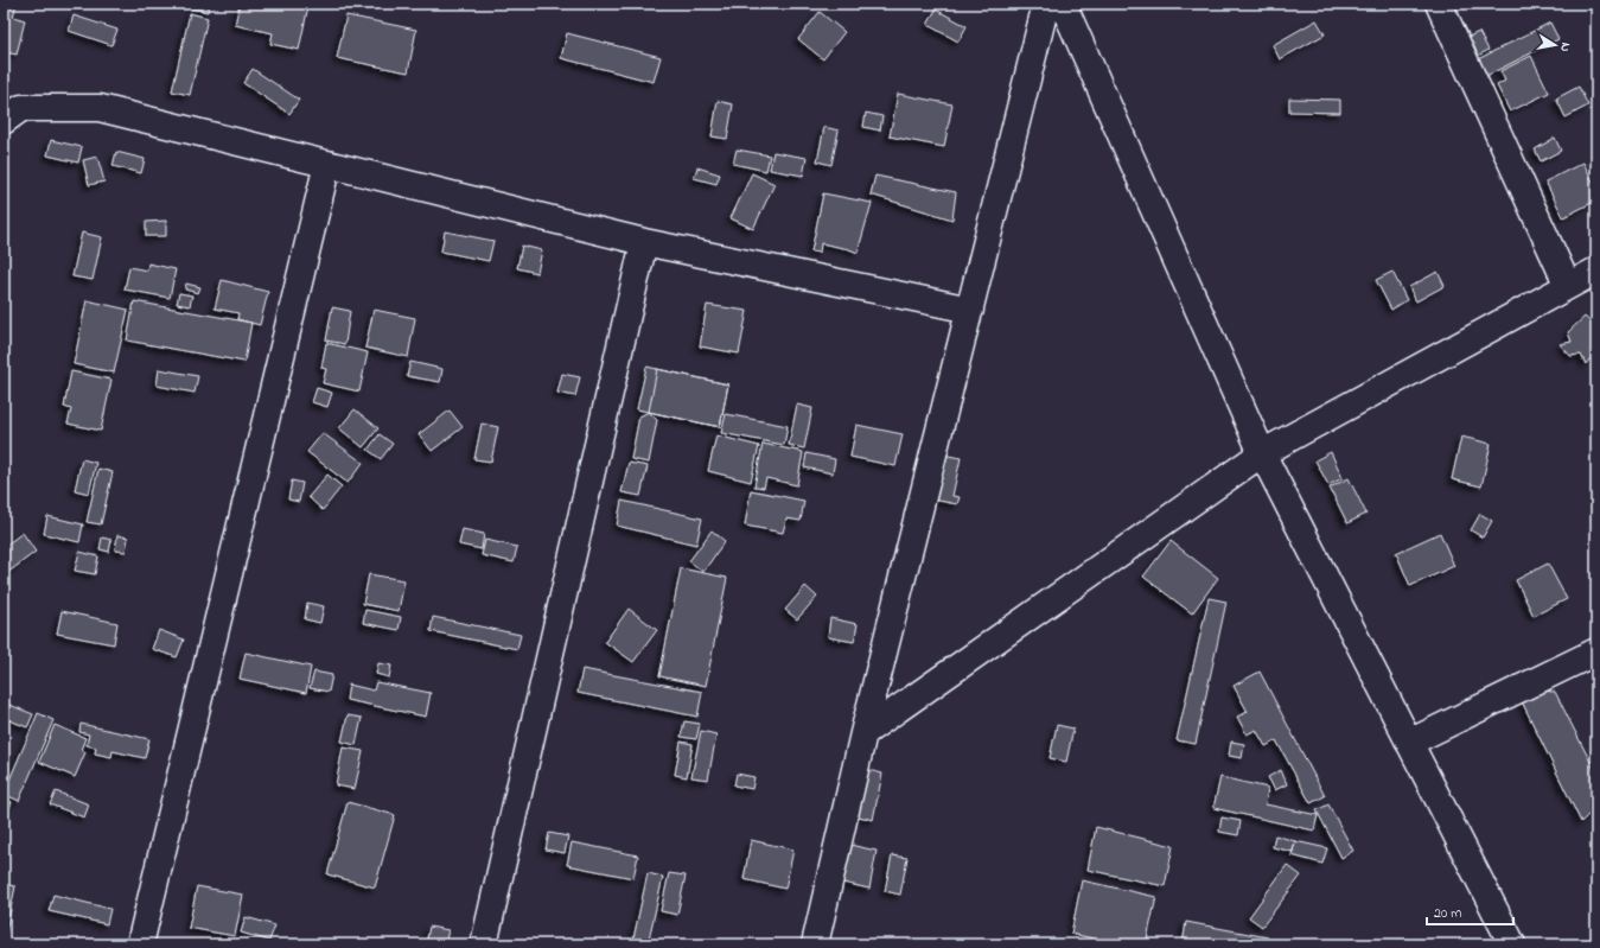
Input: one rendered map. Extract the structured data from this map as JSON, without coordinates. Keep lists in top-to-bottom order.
{
  "scale_bar": "20 m",
  "north": "right"
}
